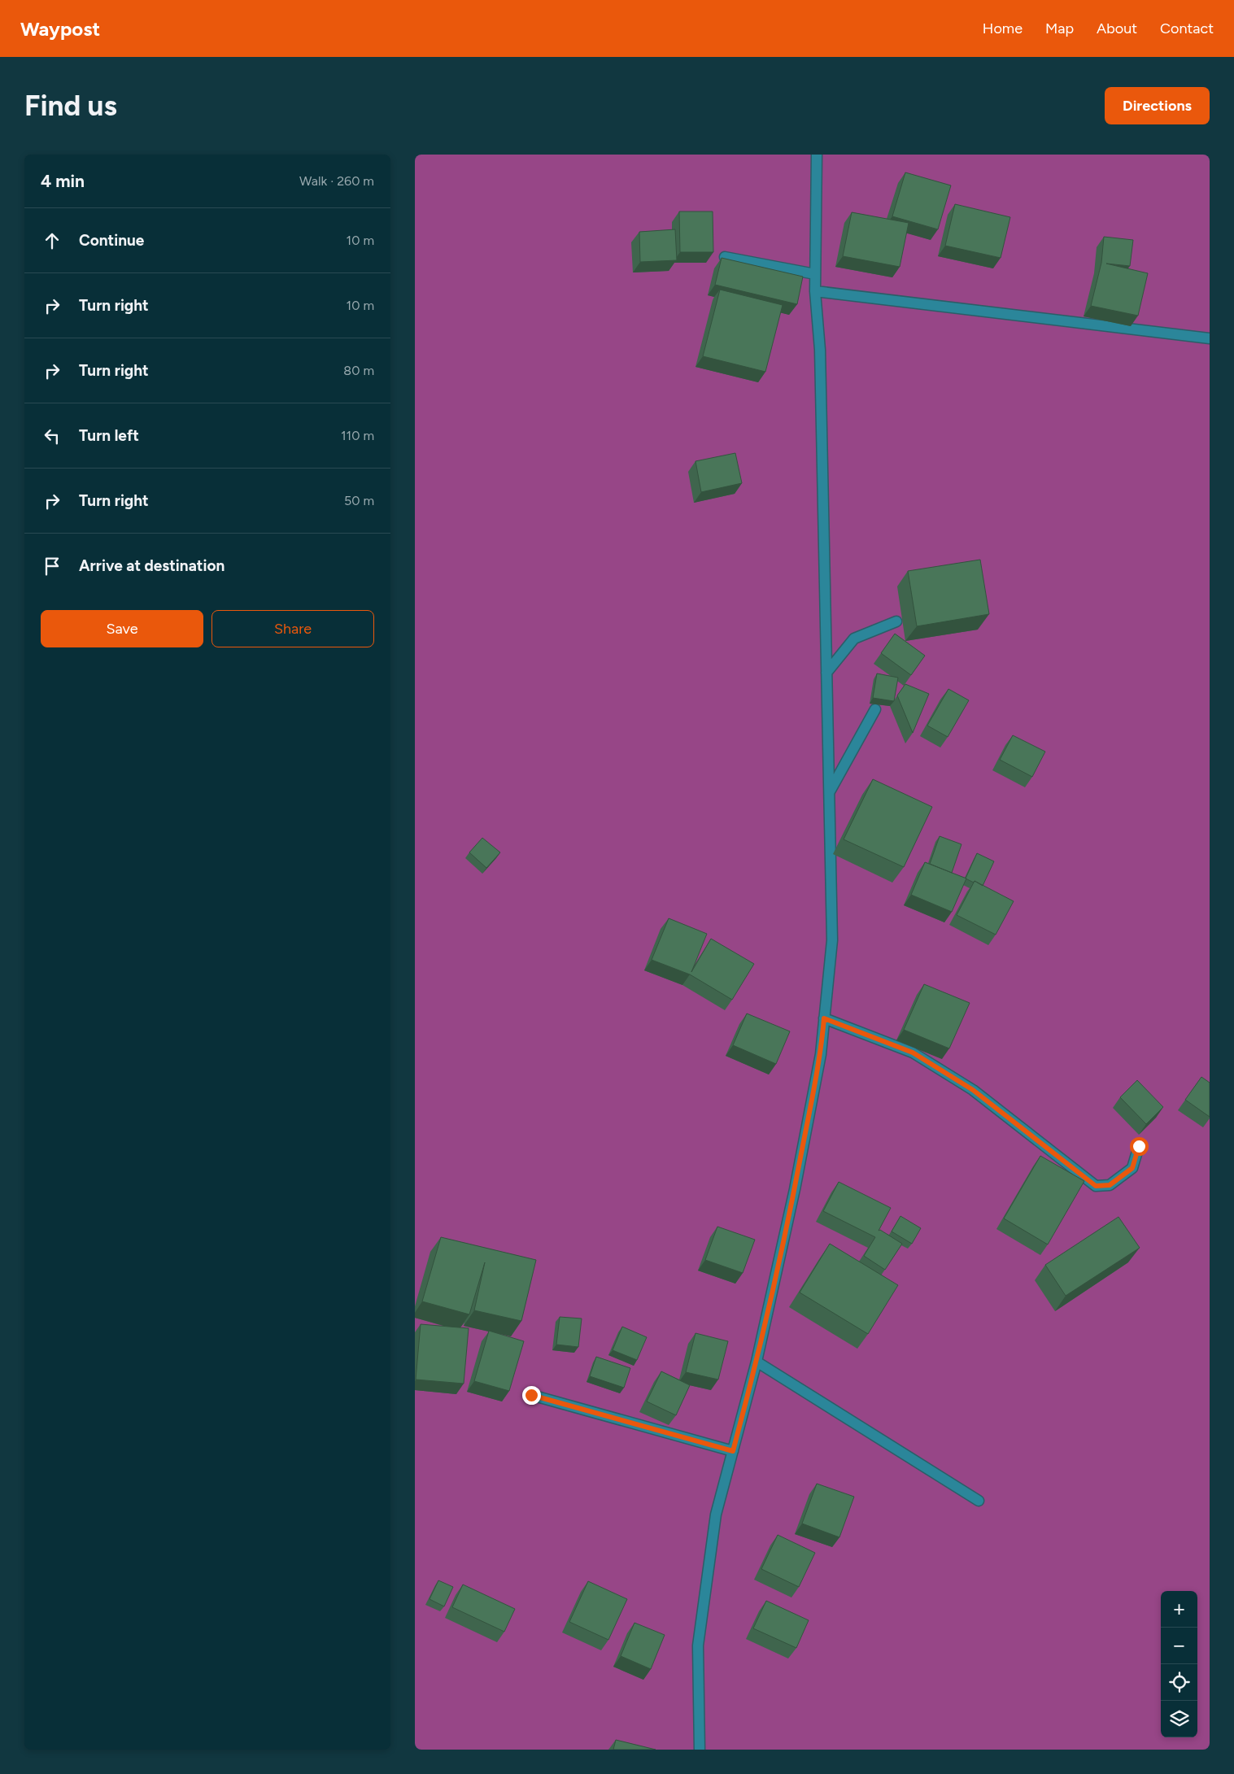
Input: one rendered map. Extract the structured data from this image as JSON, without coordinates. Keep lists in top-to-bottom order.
{
  "page": {
    "header": "Waypost",
    "nav": [
      "Home",
      "Map",
      "About",
      "Contact"
    ],
    "buttons": [
      "Directions",
      ["Save", "Share"]
    ],
    "title": "Find us",
    "heading": ["4 min", "Walk · 260 m"],
    "list": [
      ["Continue", "10 m"],
      ["Turn right", "10 m"],
      ["Turn right", "80 m"],
      ["Turn left", "110 m"],
      ["Turn right", "50 m"],
      "Arrive at destination"
    ],
    "map_buttons": ["+", "−"]
  }
}
